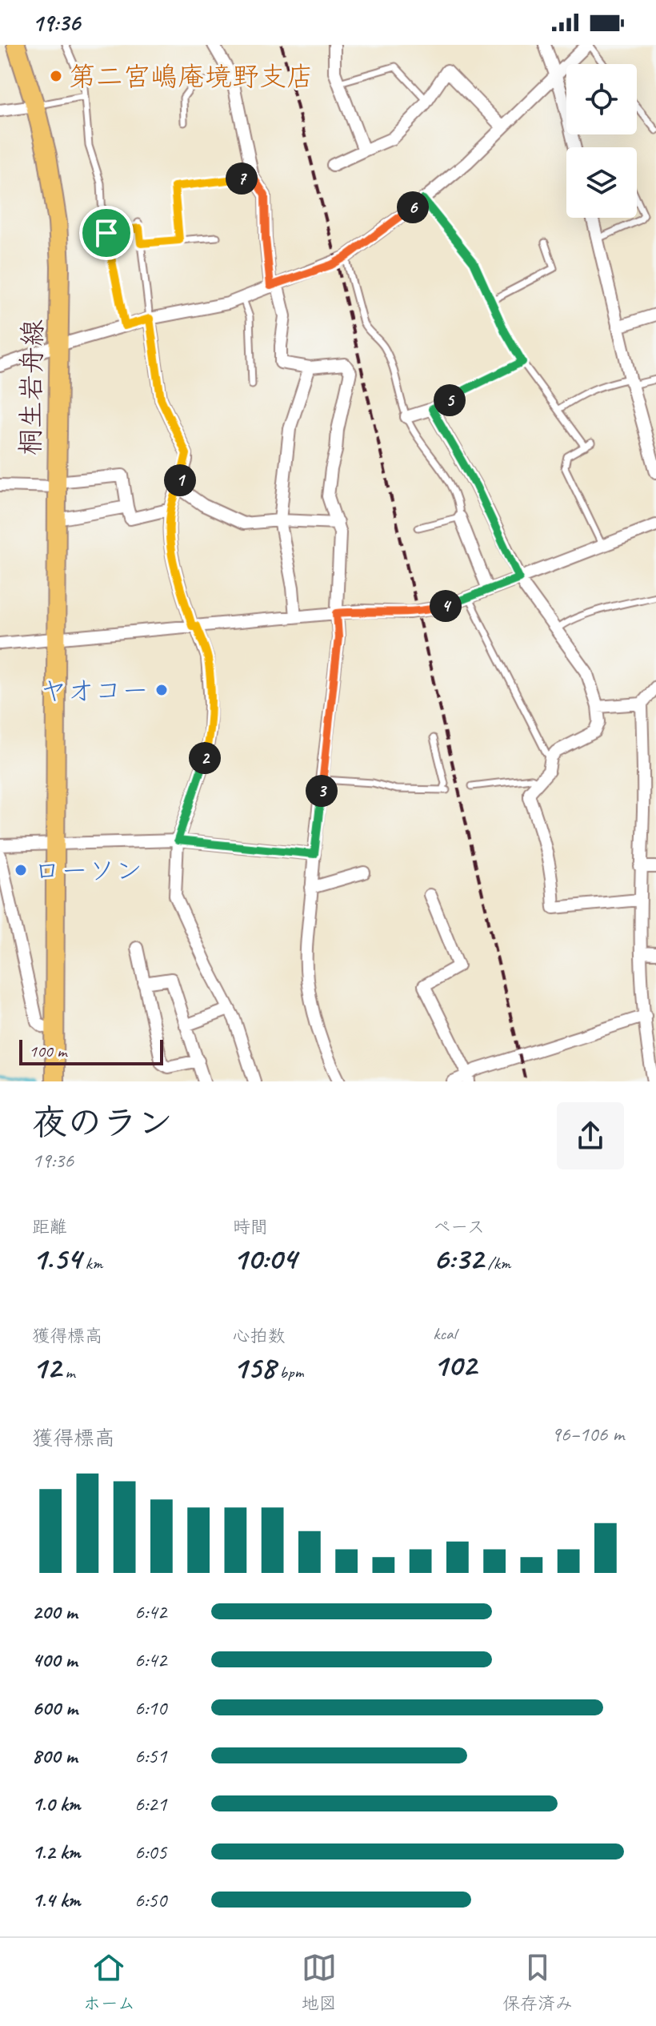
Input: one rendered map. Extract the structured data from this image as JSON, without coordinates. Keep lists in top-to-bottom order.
{
  "streets": {
    "main road": ["桐生岩舟線"]
  },
  "places": ["第二宮嶋庵境野支店", "ヤオコー", "ローソン"],
  "scale_bar": "100 m",
  "page": {
    "status": "19:36",
    "pins": [
      "7",
      "6",
      "5",
      "1",
      "4",
      "2",
      "3"
    ],
    "scale": "100 m",
    "heading": ["夜のラン", "19:36"],
    "stats": [
      ["距離", "1.54 km"],
      ["時間", "10:04"],
      ["ペース", "6:32 /km"],
      ["獲得標高", "12 m"],
      ["心拍数", "158 bpm"],
      ["kcal", "102"]
    ],
    "chart": ["獲得標高", "96–106 m"],
    "list": [
      {
        "name": "200 m",
        "note": "6:42"
      },
      {
        "name": "400 m",
        "note": "6:42"
      },
      {
        "name": "600 m",
        "note": "6:10"
      },
      {
        "name": "800 m",
        "note": "6:51"
      },
      {
        "name": "1.0 km",
        "note": "6:21"
      },
      {
        "name": "1.2 km",
        "note": "6:05"
      },
      {
        "name": "1.4 km",
        "note": "6:50"
      }
    ],
    "tabs": ["ホーム", "地図", "保存済み"]
  }
}
